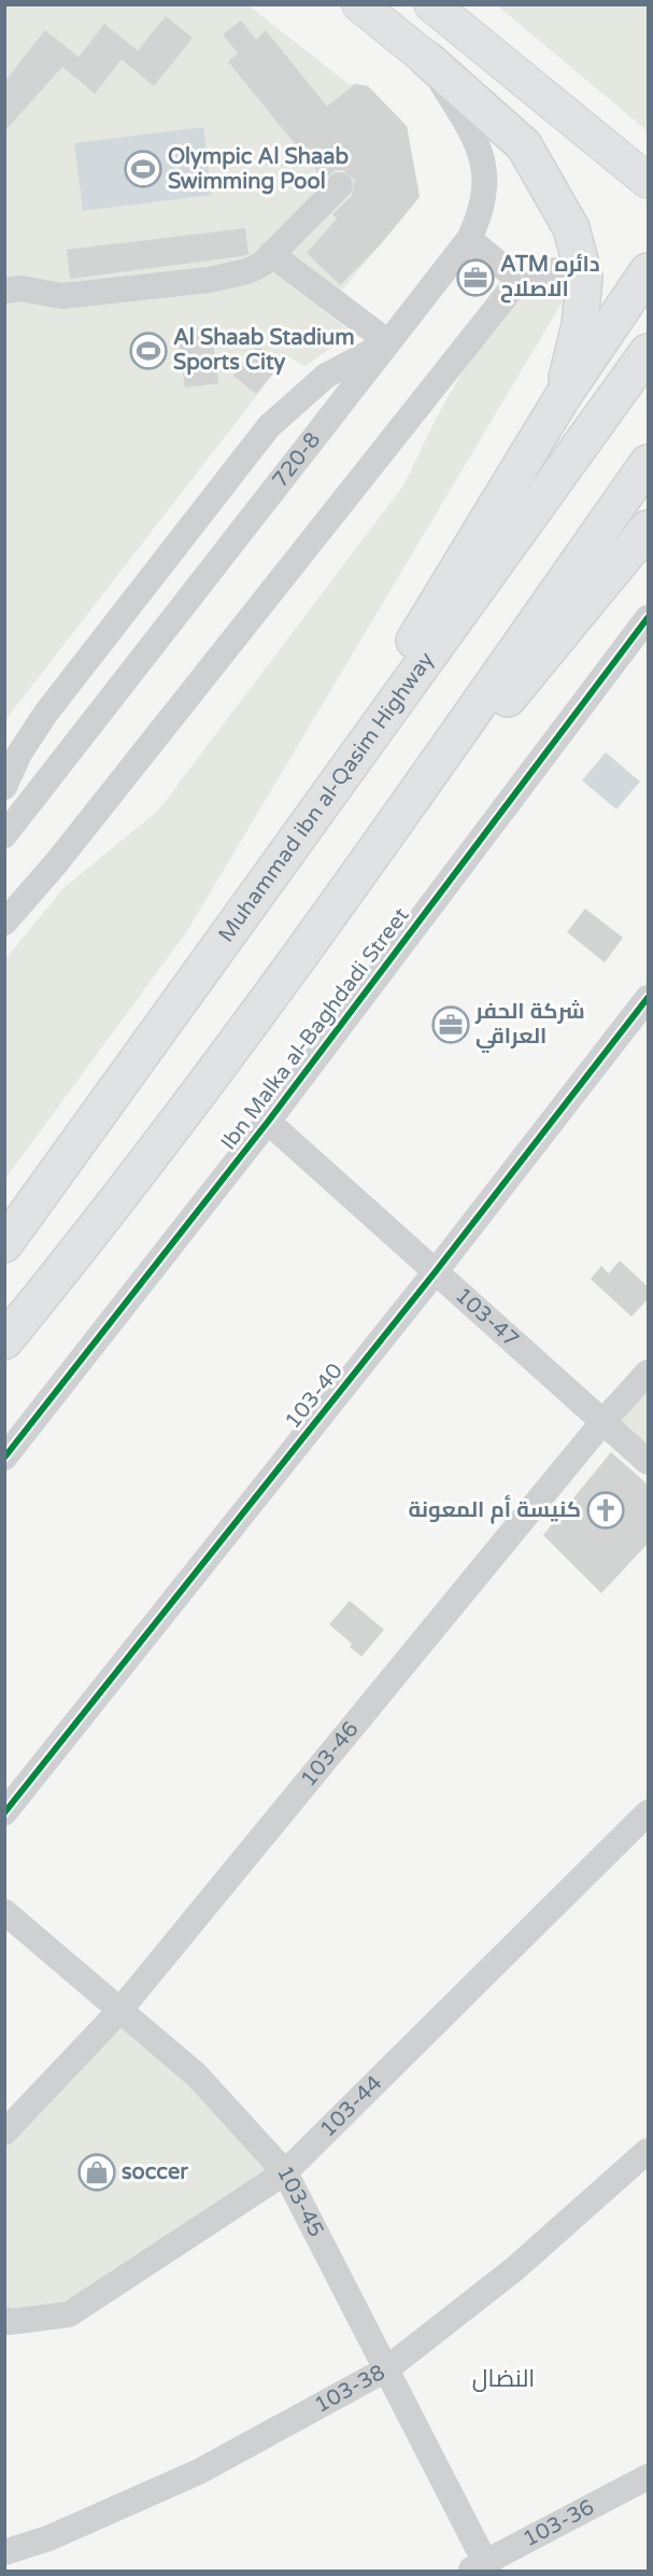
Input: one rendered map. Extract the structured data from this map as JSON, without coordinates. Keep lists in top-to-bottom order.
{
  "streets": {
    "highway": ["Muhammad ibn al-Qasim Highway"],
    "street": [
      "720-8",
      "Ibn Malka al-Baghdadi Street",
      "103-47",
      "103-40",
      "103-46",
      "103-44",
      "103-45",
      "103-38",
      "103-36"
    ]
  },
  "crossings": [
    ["Ibn Malka al-Baghdadi Street", "103-47"],
    ["103-47", "103-40"],
    ["103-47", "103-46"],
    ["103-46", "103-45"],
    ["103-44", "103-45"],
    ["103-45", "103-38"],
    ["103-45", "103-36"]
  ],
  "districts": ["النضال"],
  "places": {
    "sports": ["Olympic Al Shaab Swimming Pool", "Al Shaab Stadium Sports City"],
    "office": ["ATM دائره الاصلاح", "شركة الحفر العراقي"],
    "church": ["كنيسة أم المعونة"],
    "shop": ["soccer"]
  }
}
